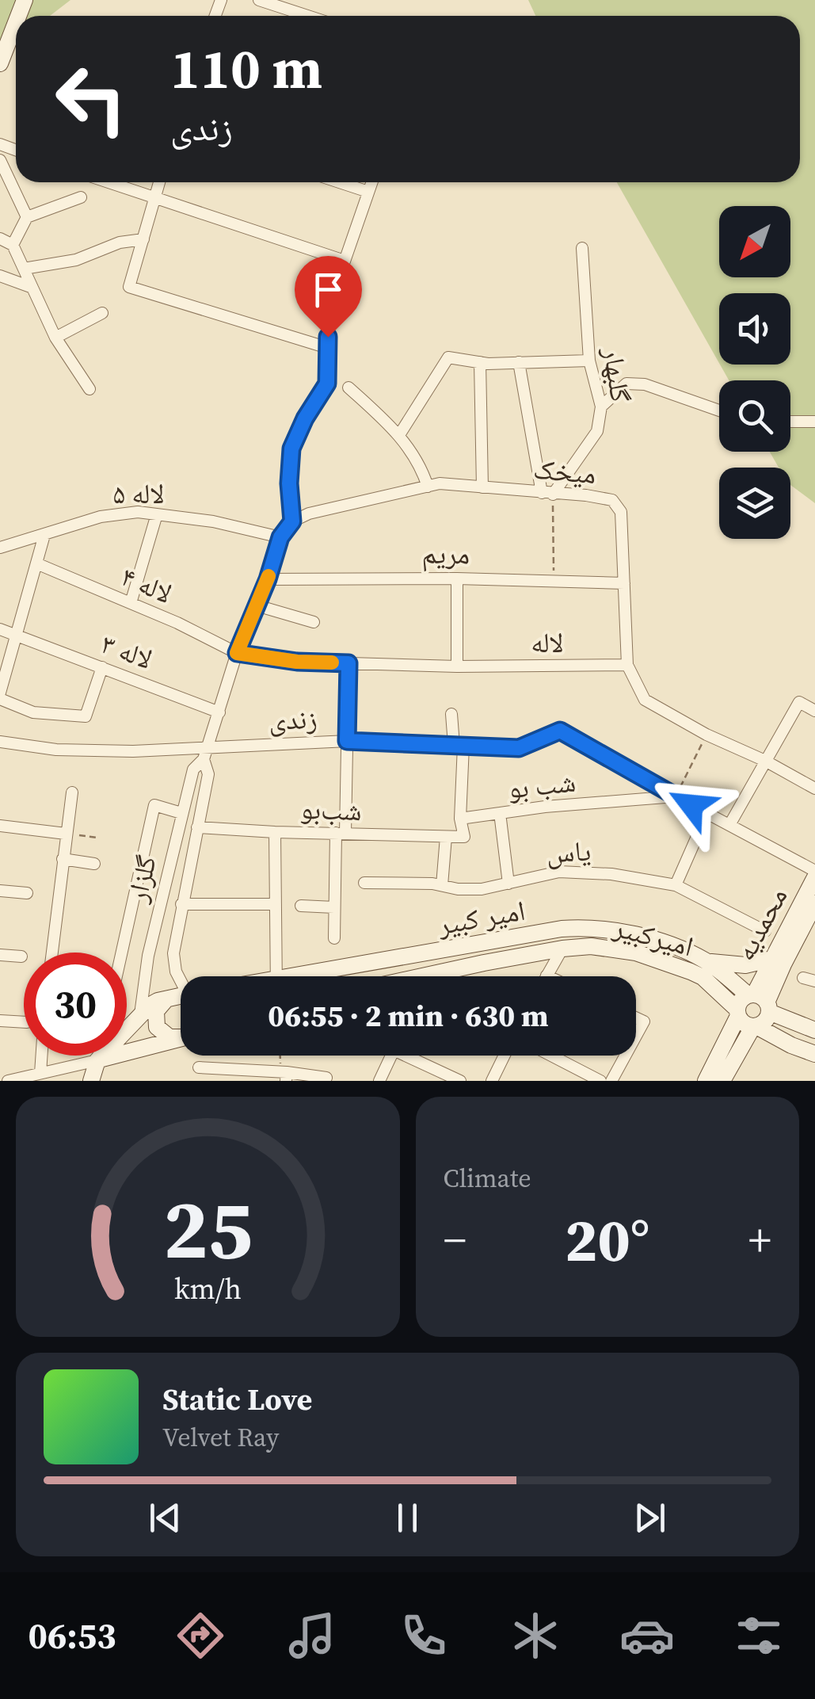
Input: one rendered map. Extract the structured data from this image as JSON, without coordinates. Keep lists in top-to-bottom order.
{
  "streets": {
    "street": [
      "گلبهار",
      "میخک",
      "لاله ۵",
      "مریم",
      "لاله ۴",
      "لاله",
      "لاله ۳",
      "زندی",
      "شب بو",
      "شب‌بو",
      "یاس",
      "گلزار",
      "امیر کبیر",
      "محمدیه",
      "امیرکبیر"
    ]
  },
  "crossings": [
    ["گلبهار", "میخک"],
    ["میخک", "مریم"],
    ["میخک", "لاله"],
    ["لاله ۵", "گلزار"],
    ["مریم", "گلزار"],
    ["لاله ۴", "لاله"],
    ["لاله ۴", "گلزار"],
    ["لاله", "گلزار"],
    ["لاله ۳", "گلزار"],
    ["زندی", "شب بو"],
    ["زندی", "گلزار"],
    ["شب بو", "شب‌بو"],
    ["شب‌بو", "گلزار"],
    ["امیر کبیر", "محمدیه"],
    ["امیر کبیر", "امیرکبیر"],
    ["محمدیه", "امیرکبیر"]
  ],
  "north": "bottom left",
  "page": {
    "turn": ["110 m", "زندی"],
    "limit": "30",
    "trip": "06:55 · 2 min · 630 m",
    "tile": "Climate",
    "heat": ["−", "20°", "+"],
    "song": ["Static Love", "Velvet Ray"],
    "tabs": "06:53",
    "gauge": ["25", "km/h"]
  }
}
